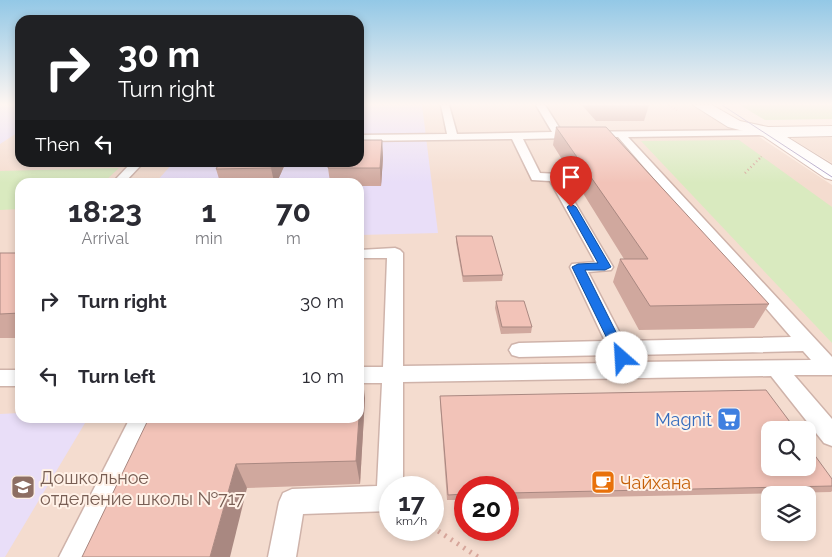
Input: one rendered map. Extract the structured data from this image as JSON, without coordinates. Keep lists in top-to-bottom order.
{
  "places": {
    "supermarket": ["Magnit"],
    "cafe": ["Чайхана"],
    "school or university": ["Дошкольное отделение школы №717"]
  },
  "page": {
    "turn": ["30 m", "Turn right"],
    "then": "Then",
    "eta": [
      "18:23",
      "Arrival",
      "1",
      "min",
      "70",
      "m"
    ],
    "list": [
      {
        "name": "Turn right",
        "value": "30 m"
      },
      {
        "name": "Turn left",
        "value": "10 m"
      }
    ],
    "speed": "17 km/h",
    "limit": "20"
  }
}
